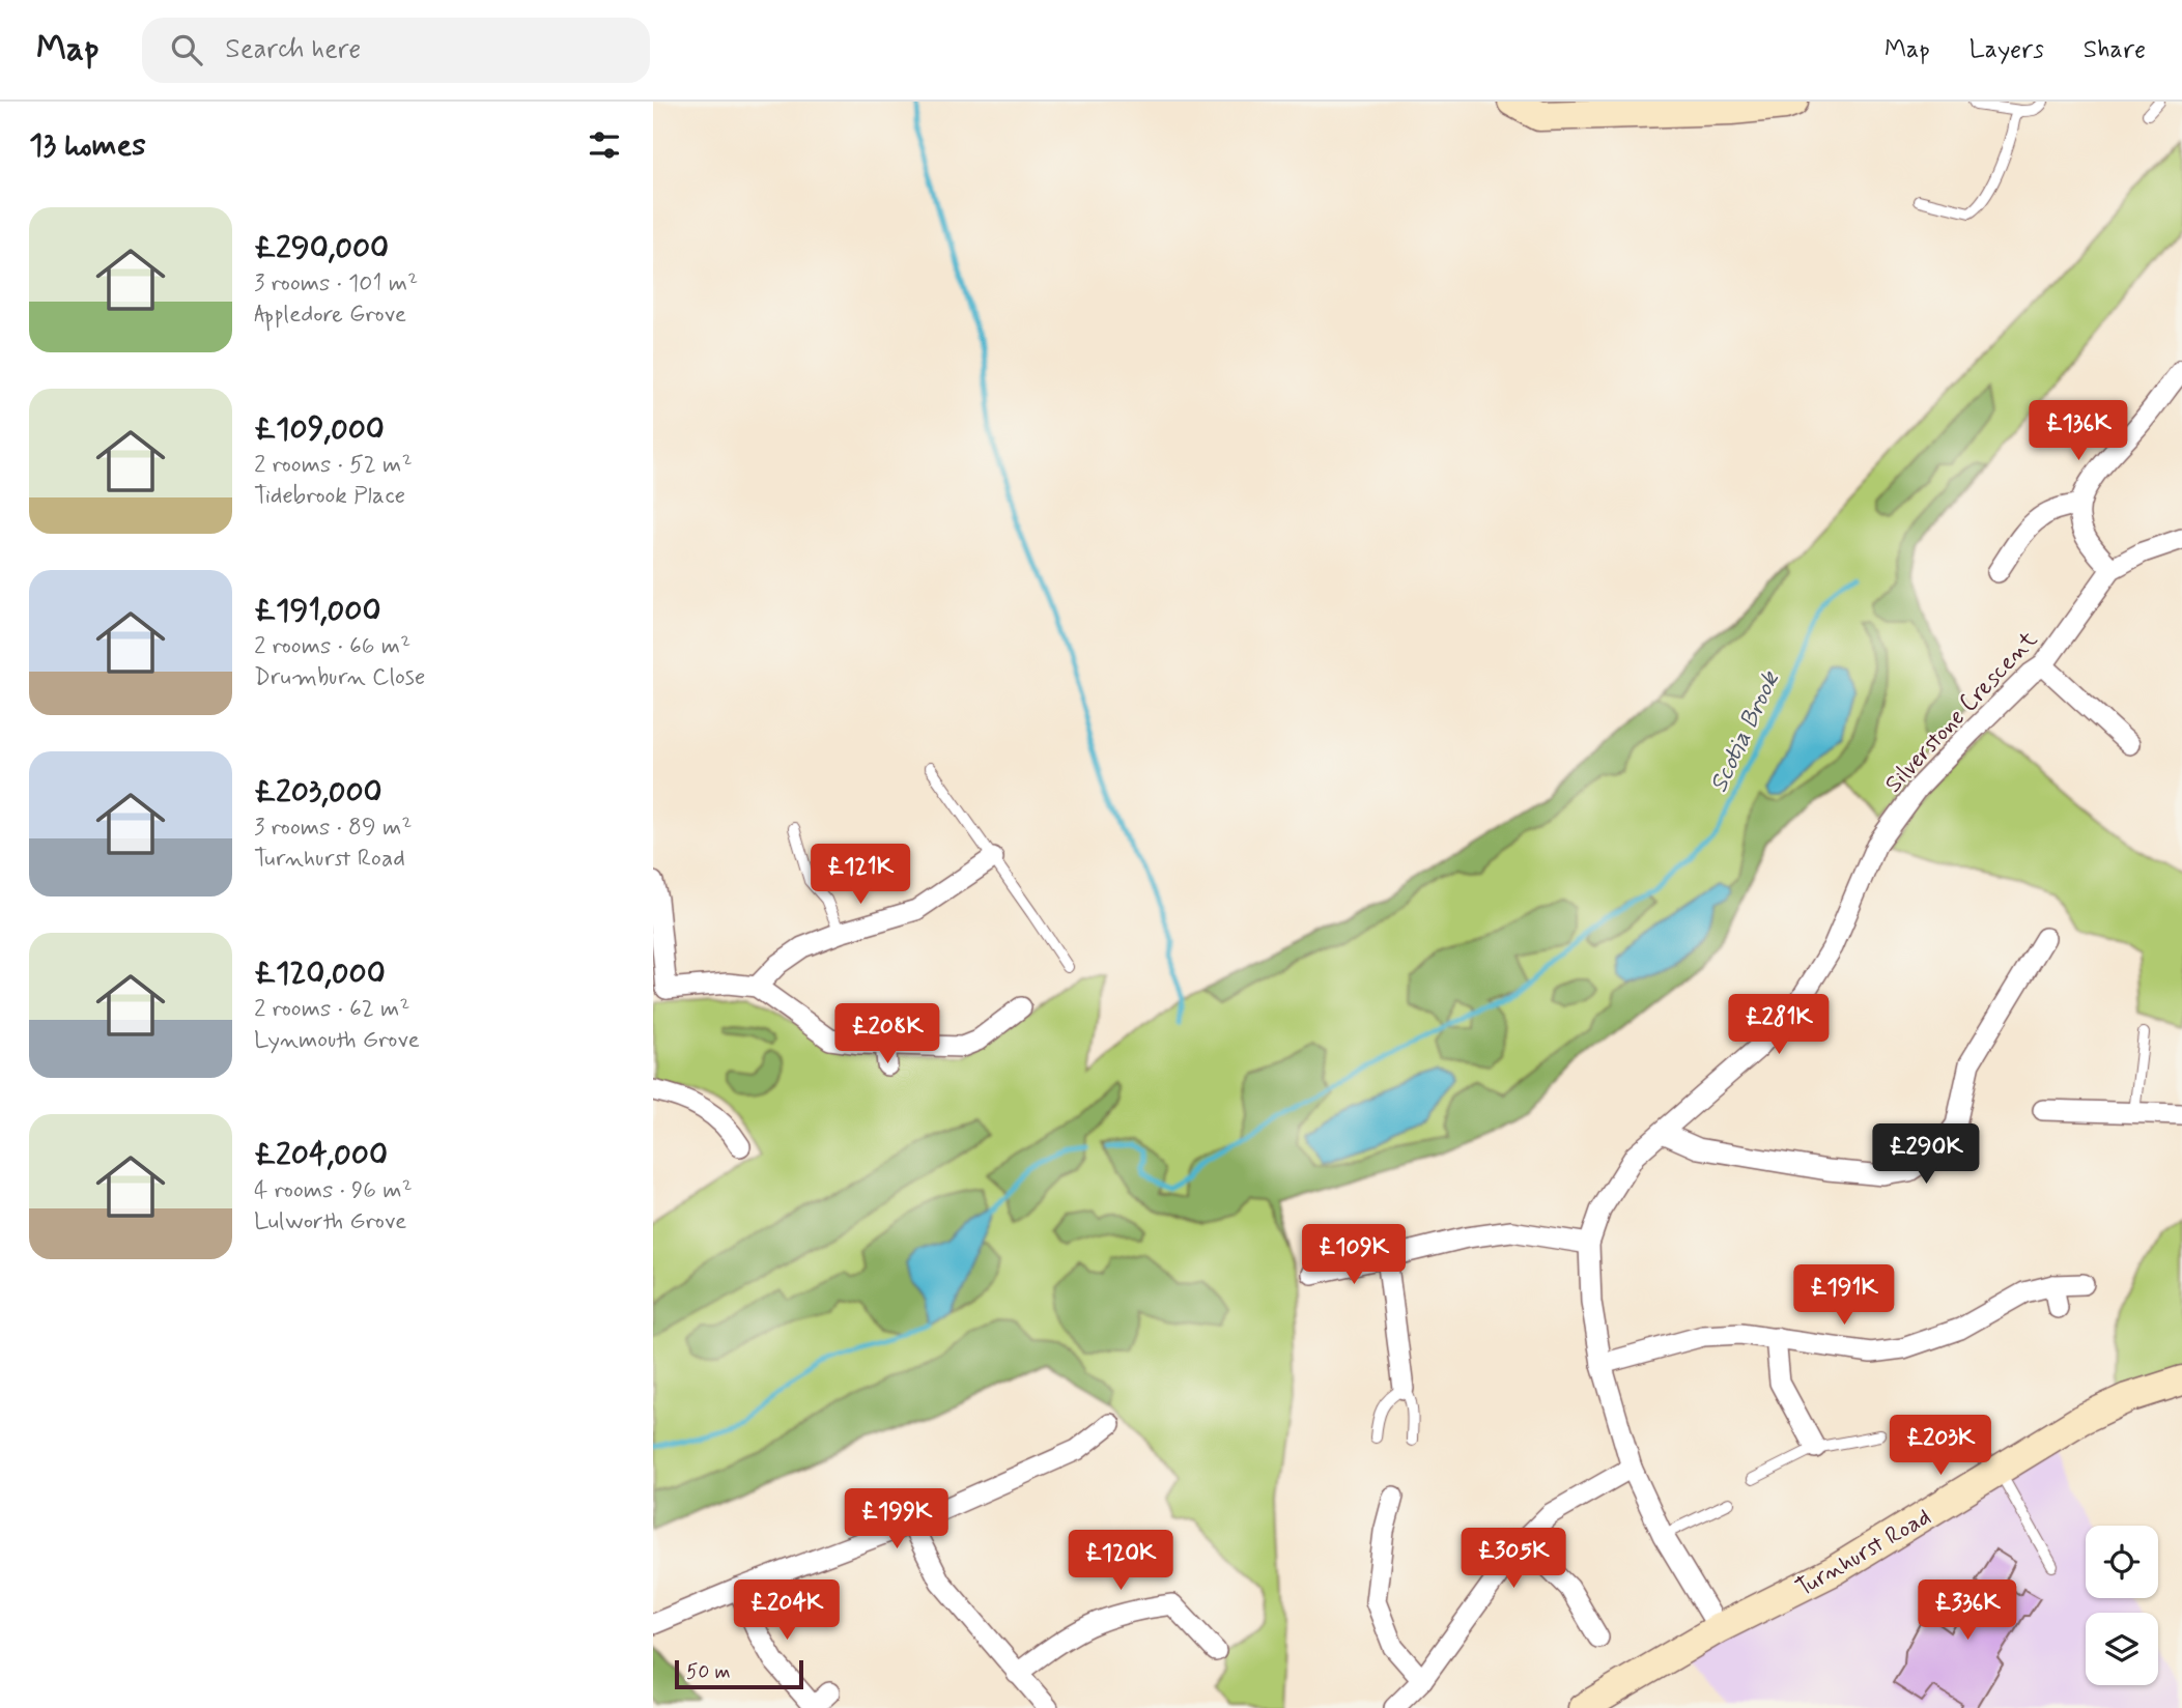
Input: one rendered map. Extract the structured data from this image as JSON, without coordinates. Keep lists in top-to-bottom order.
{
  "streets": {
    "street": ["Silverstone Crescent", "Turnhurst Road"]
  },
  "crossings": [
    ["Silverstone Crescent", "Turnhurst Road"]
  ],
  "water": ["Scotia Brook"],
  "scale_bar": "50 m",
  "page": {
    "header": "Map",
    "search": "Search here",
    "nav": ["Map", "Layers", "Share"],
    "heading": "13 homes",
    "list": [
      {
        "name": "£290,000",
        "note": "3 rooms · 101 m² · Appledore Grove"
      },
      {
        "name": "£109,000",
        "note": "2 rooms · 52 m² · Tidebrook Place"
      },
      {
        "name": "£191,000",
        "note": "2 rooms · 66 m² · Drumburn Close"
      },
      {
        "name": "£203,000",
        "note": "3 rooms · 89 m² · Turnhurst Road"
      },
      {
        "name": "£120,000",
        "note": "2 rooms · 62 m² · Lynmouth Grove"
      },
      {
        "name": "£204,000",
        "note": "4 rooms · 96 m² · Lulworth Grove"
      }
    ],
    "price": [
      "£136K",
      "£121K",
      "£281K",
      "£208K",
      "£290K",
      "£109K",
      "£191K",
      "£203K",
      "£199K",
      "£305K",
      "£120K",
      "£204K",
      "£336K"
    ],
    "scale": "50 m"
  }
}
